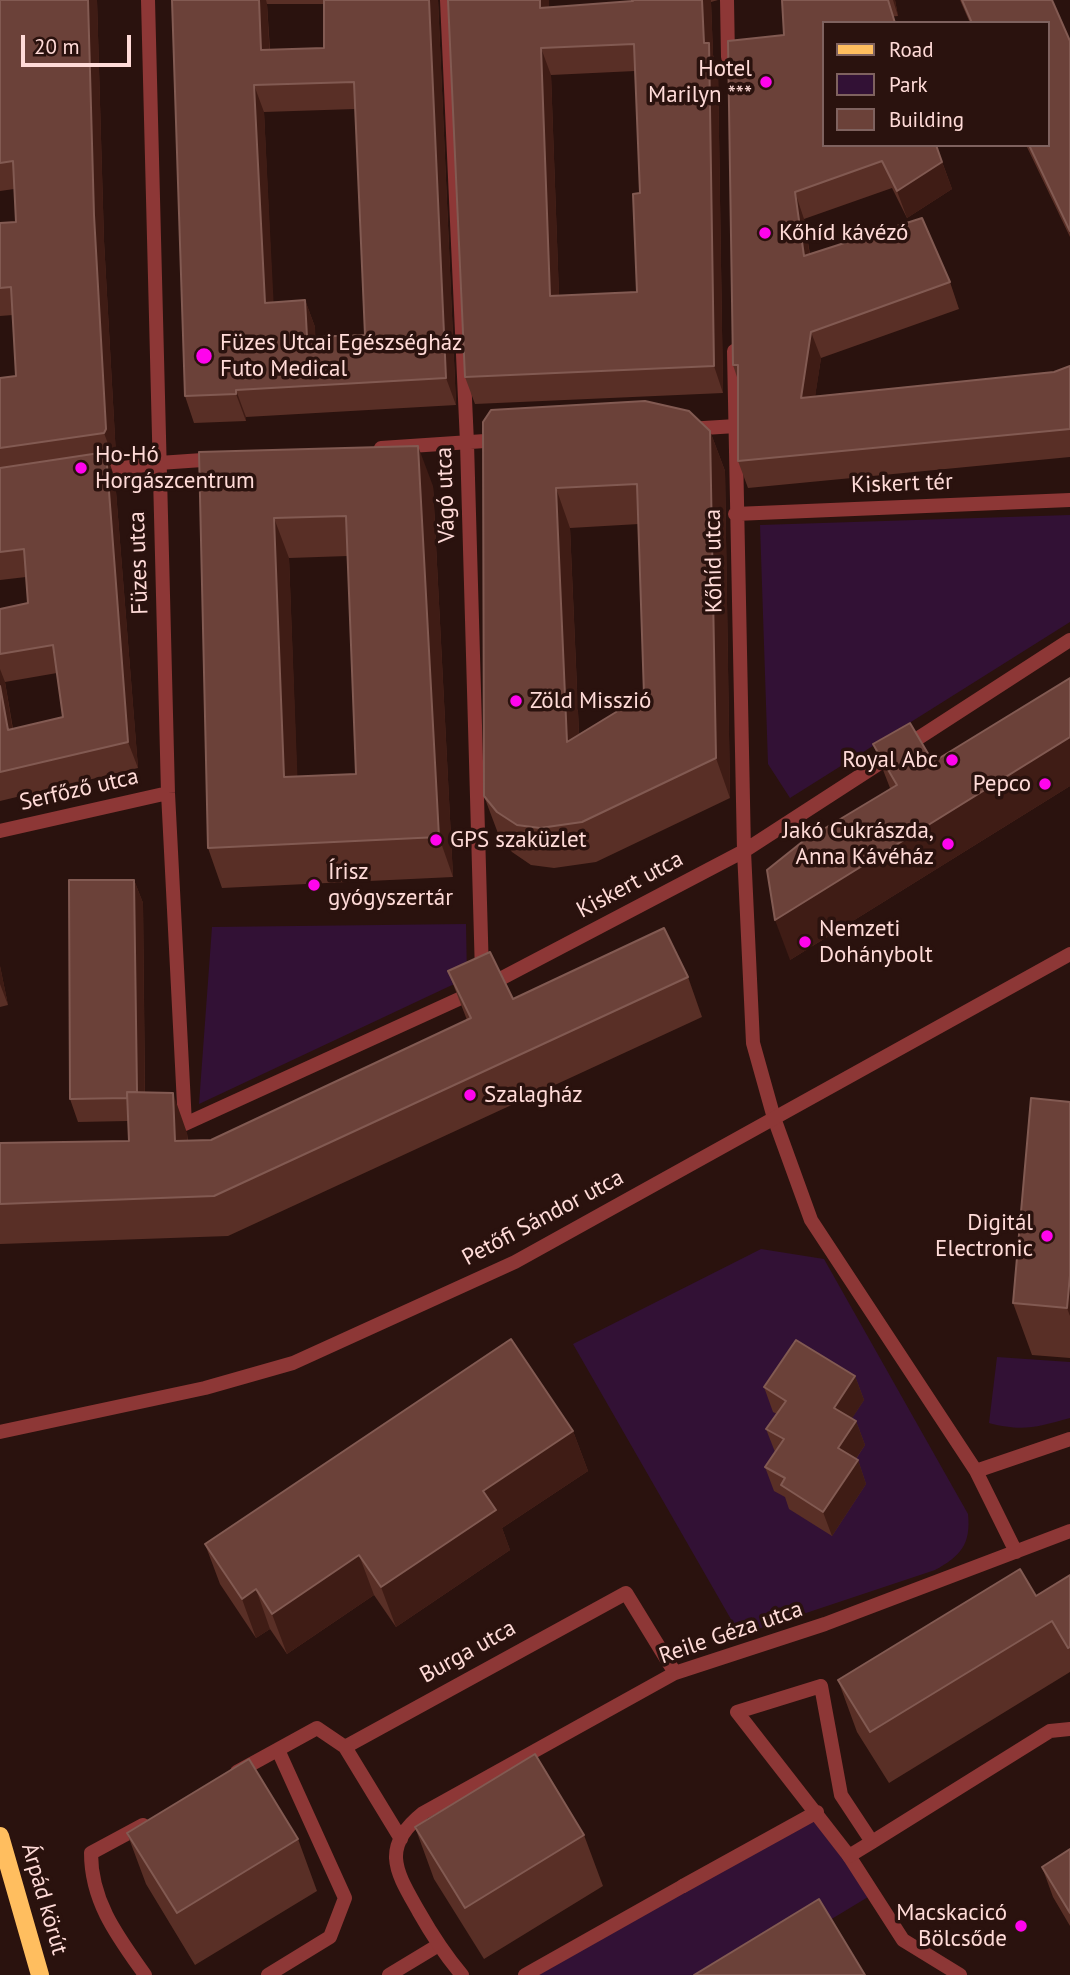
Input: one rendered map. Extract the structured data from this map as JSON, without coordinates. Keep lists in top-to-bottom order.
{
  "streets": {
    "main road": ["Árpád körút"],
    "street": [
      "Kiskert tér",
      "Vágó utca",
      "Kőhíd utca",
      "Füzes utca",
      "Serfőző utca",
      "Kiskert utca",
      "Petőfi Sándor utca",
      "Reile Géza utca",
      "Burga utca"
    ]
  },
  "crossings": [
    ["Kiskert tér", "Kőhíd utca"],
    ["Vágó utca", "Kiskert utca"],
    ["Kőhíd utca", "Kiskert utca"],
    ["Kőhíd utca", "Petőfi Sándor utca"],
    ["Kőhíd utca", "Reile Géza utca"],
    ["Füzes utca", "Serfőző utca"],
    ["Füzes utca", "Kiskert utca"],
    ["Reile Géza utca", "Burga utca"]
  ],
  "places": [
    "Hotel Marilyn ***",
    "Kőhíd kávézó",
    "Füzes Utcai Egészségház Futo Medical",
    "Ho-Hó Horgászcentrum",
    "Zöld Misszió",
    "Royal Abc",
    "Pepco",
    "GPS szaküzlet",
    "Jakó Cukrászda, Anna Kávéház",
    "Írisz gyógyszertár",
    "Nemzeti Dohánybolt",
    "Szalagház",
    "Digitál Electronic",
    "Macskacicó Bölcsőde"
  ],
  "legend": ["Road", "Park", "Building"],
  "scale_bar": "20 m"
}
